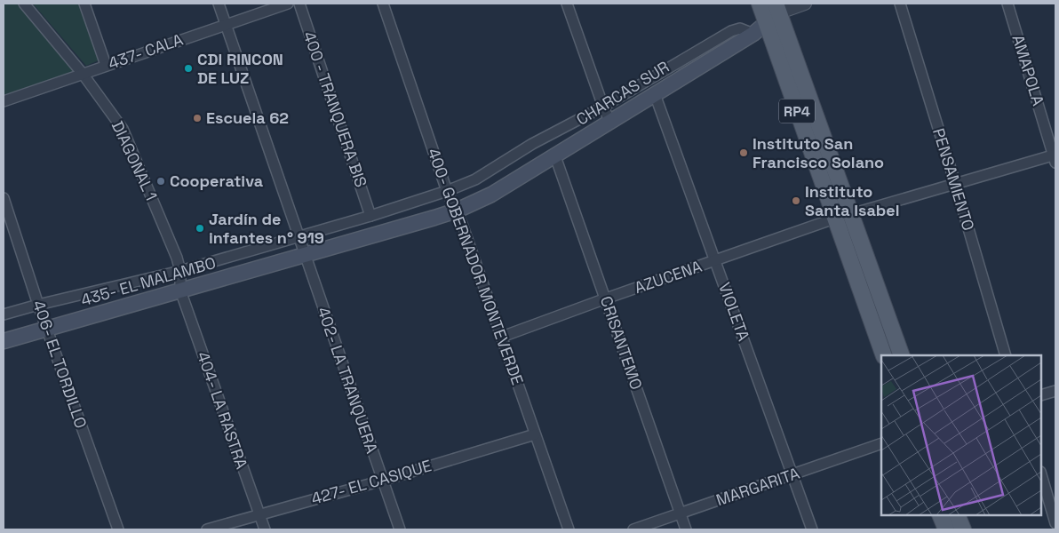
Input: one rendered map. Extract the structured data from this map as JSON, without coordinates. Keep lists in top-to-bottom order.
{
  "streets": {
    "main road": ["CHARCAS SUR", "RP4", "435- EL MALAMBO"],
    "street": [
      "437- CALA",
      "AMAPOLA",
      "400 - TRANQUERA BIS",
      "DIAGONAL 1",
      "PENSAMIENTO",
      "400- GOBERNADOR MONTEVERDE",
      "AZUCENA",
      "VIOLETA",
      "CRISANTEMO",
      "406- EL TORDILLO",
      "402- LA TRANQUERA",
      "404- LA RASTRA",
      "427- EL CASIQUE",
      "MARGARITA"
    ]
  },
  "crossings": [
    ["437- CALA", "DIAGONAL 1"],
    ["CHARCAS SUR", "RP4"],
    ["CHARCAS SUR", "400- GOBERNADOR MONTEVERDE"],
    ["CHARCAS SUR", "435- EL MALAMBO"],
    ["CHARCAS SUR", "VIOLETA"],
    ["CHARCAS SUR", "CRISANTEMO"],
    ["RP4", "AZUCENA"],
    ["DIAGONAL 1", "435- EL MALAMBO"],
    ["DIAGONAL 1", "404- LA RASTRA"],
    ["400- GOBERNADOR MONTEVERDE", "AZUCENA"],
    ["400- GOBERNADOR MONTEVERDE", "435- EL MALAMBO"],
    ["400- GOBERNADOR MONTEVERDE", "427- EL CASIQUE"],
    ["AZUCENA", "VIOLETA"],
    ["AZUCENA", "CRISANTEMO"],
    ["435- EL MALAMBO", "406- EL TORDILLO"],
    ["435- EL MALAMBO", "402- LA TRANQUERA"],
    ["435- EL MALAMBO", "404- LA RASTRA"],
    ["VIOLETA", "MARGARITA"],
    ["CRISANTEMO", "MARGARITA"],
    ["402- LA TRANQUERA", "427- EL CASIQUE"],
    ["404- LA RASTRA", "427- EL CASIQUE"]
  ],
  "places": [
    "CDI RINCON DE LUZ",
    "Escuela 62",
    "Instituto San Francisco Solano",
    "Cooperativa",
    "Instituto Santa Isabel",
    "Jardín de infantes n° 919"
  ]
}
